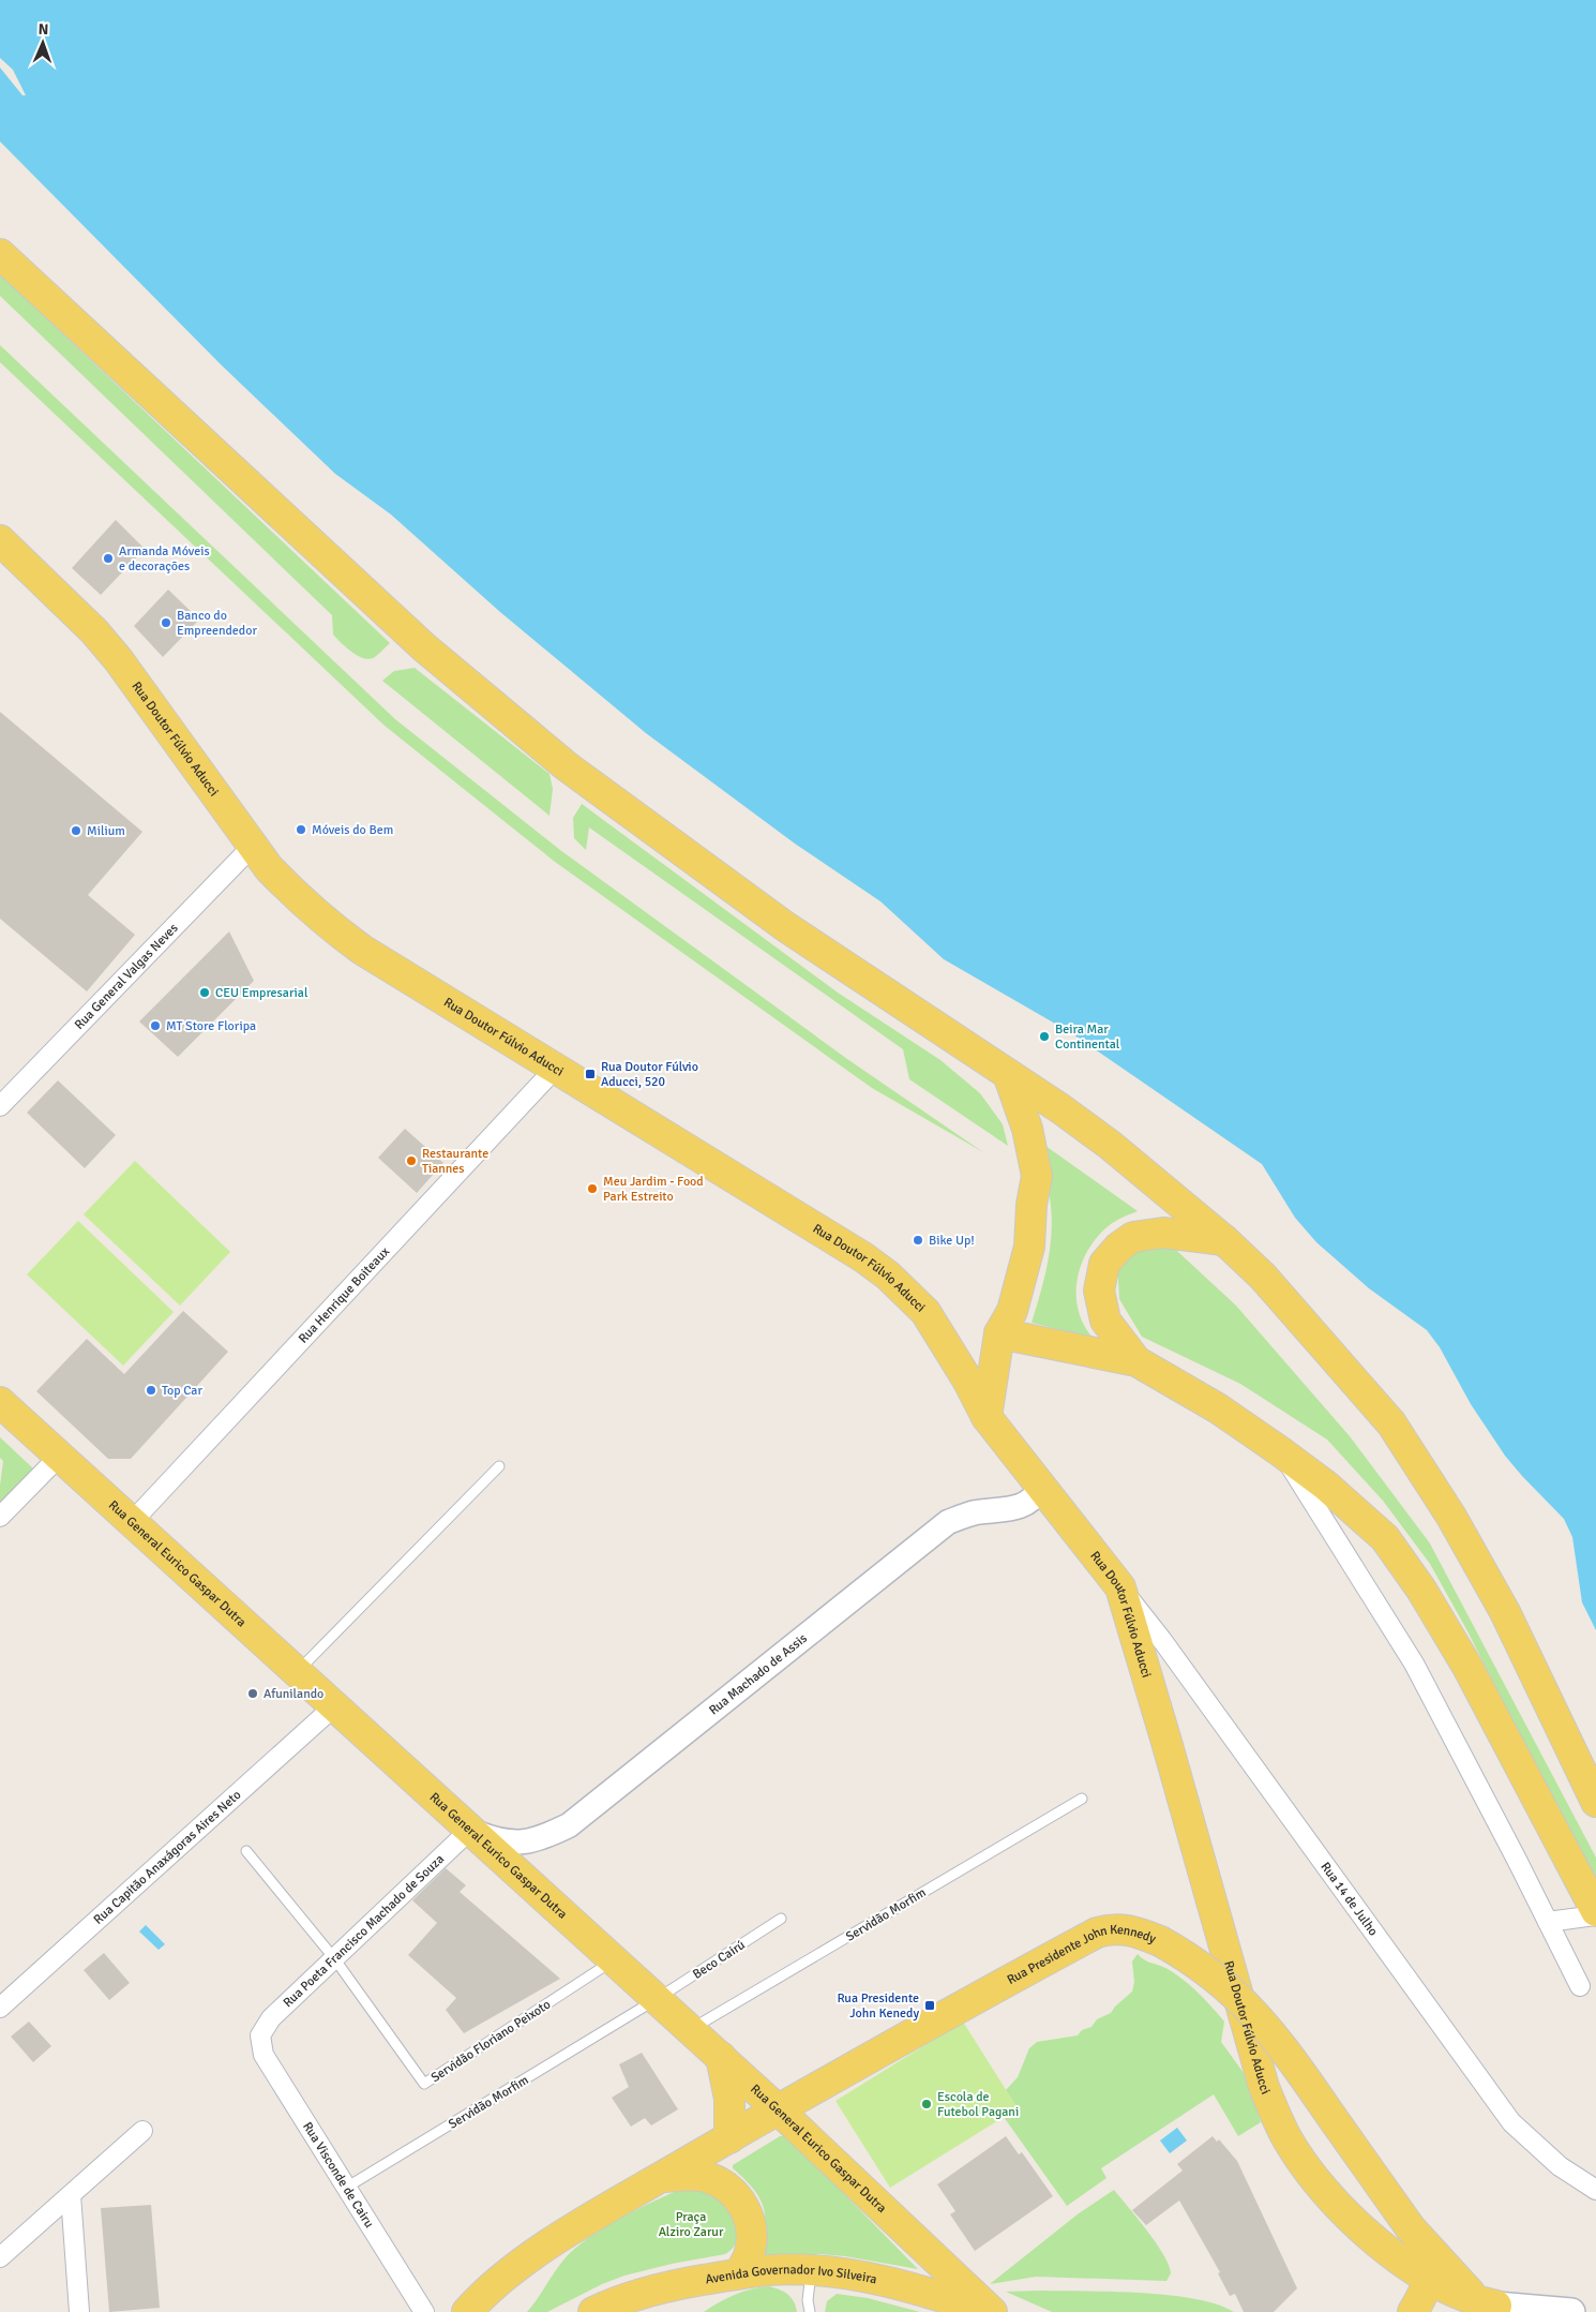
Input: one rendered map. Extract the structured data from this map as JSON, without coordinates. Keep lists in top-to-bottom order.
{
  "streets": {
    "main road": [
      "Rua Doutor Fúlvio Aducci",
      "Rua General Eurico Gaspar Dutra",
      "Rua Presidente John Kennedy",
      "Avenida Governador Ivo Silveira"
    ],
    "street": [
      "Rua General Valgas Neves",
      "Rua Henrique Boiteaux",
      "Rua Machado de Assis",
      "Rua Capitão Anaxágoras Aires Neto",
      "Rua 14 de Julho",
      "Rua Poeta Francisco Machado de Souza",
      "Rua Visconde de Cairu"
    ],
    "lane": ["Servidão Morfim", "Beco Cairú", "Servidão Floriano Peixoto"]
  },
  "crossings": [
    ["Rua Doutor Fúlvio Aducci", "Rua General Valgas Neves"],
    ["Rua Doutor Fúlvio Aducci", "Rua Henrique Boiteaux"],
    ["Rua Doutor Fúlvio Aducci", "Rua Machado de Assis"],
    ["Rua Doutor Fúlvio Aducci", "Rua 14 de Julho"],
    ["Rua Doutor Fúlvio Aducci", "Rua Presidente John Kennedy"],
    ["Rua Henrique Boiteaux", "Rua General Eurico Gaspar Dutra"],
    ["Rua General Eurico Gaspar Dutra", "Rua Machado de Assis"],
    ["Rua General Eurico Gaspar Dutra", "Rua Capitão Anaxágoras Aires Neto"],
    ["Rua General Eurico Gaspar Dutra", "Servidão Morfim"],
    ["Rua General Eurico Gaspar Dutra", "Rua Poeta Francisco Machado de Souza"],
    ["Rua General Eurico Gaspar Dutra", "Beco Cairú"],
    ["Rua General Eurico Gaspar Dutra", "Rua Presidente John Kennedy"],
    ["Rua General Eurico Gaspar Dutra", "Servidão Floriano Peixoto"],
    ["Rua General Eurico Gaspar Dutra", "Avenida Governador Ivo Silveira"],
    ["Rua Machado de Assis", "Rua Poeta Francisco Machado de Souza"],
    ["Servidão Morfim", "Beco Cairú"],
    ["Servidão Morfim", "Rua Visconde de Cairu"],
    ["Rua Poeta Francisco Machado de Souza", "Servidão Floriano Peixoto"],
    ["Rua Poeta Francisco Machado de Souza", "Rua Visconde de Cairu"]
  ],
  "parks": ["Praça Alziro Zarur"],
  "places": {
    "other": [
      "Armanda Móveis e decorações",
      "Banco do Empreendedor",
      "Móveis do Bem",
      "Milium",
      "CEU Empresarial",
      "MT Store Floripa",
      "Beira Mar Continental",
      "Restaurante Tiannes",
      "Meu Jardim - Food Park Estreito",
      "Bike Up!",
      "Top Car",
      "Afunilando",
      "Escola de Futebol Pagani"
    ],
    "transit": ["Rua Doutor Fúlvio Aducci, 520", "Rua Presidente John Kenedy"]
  },
  "north": "top"
}
